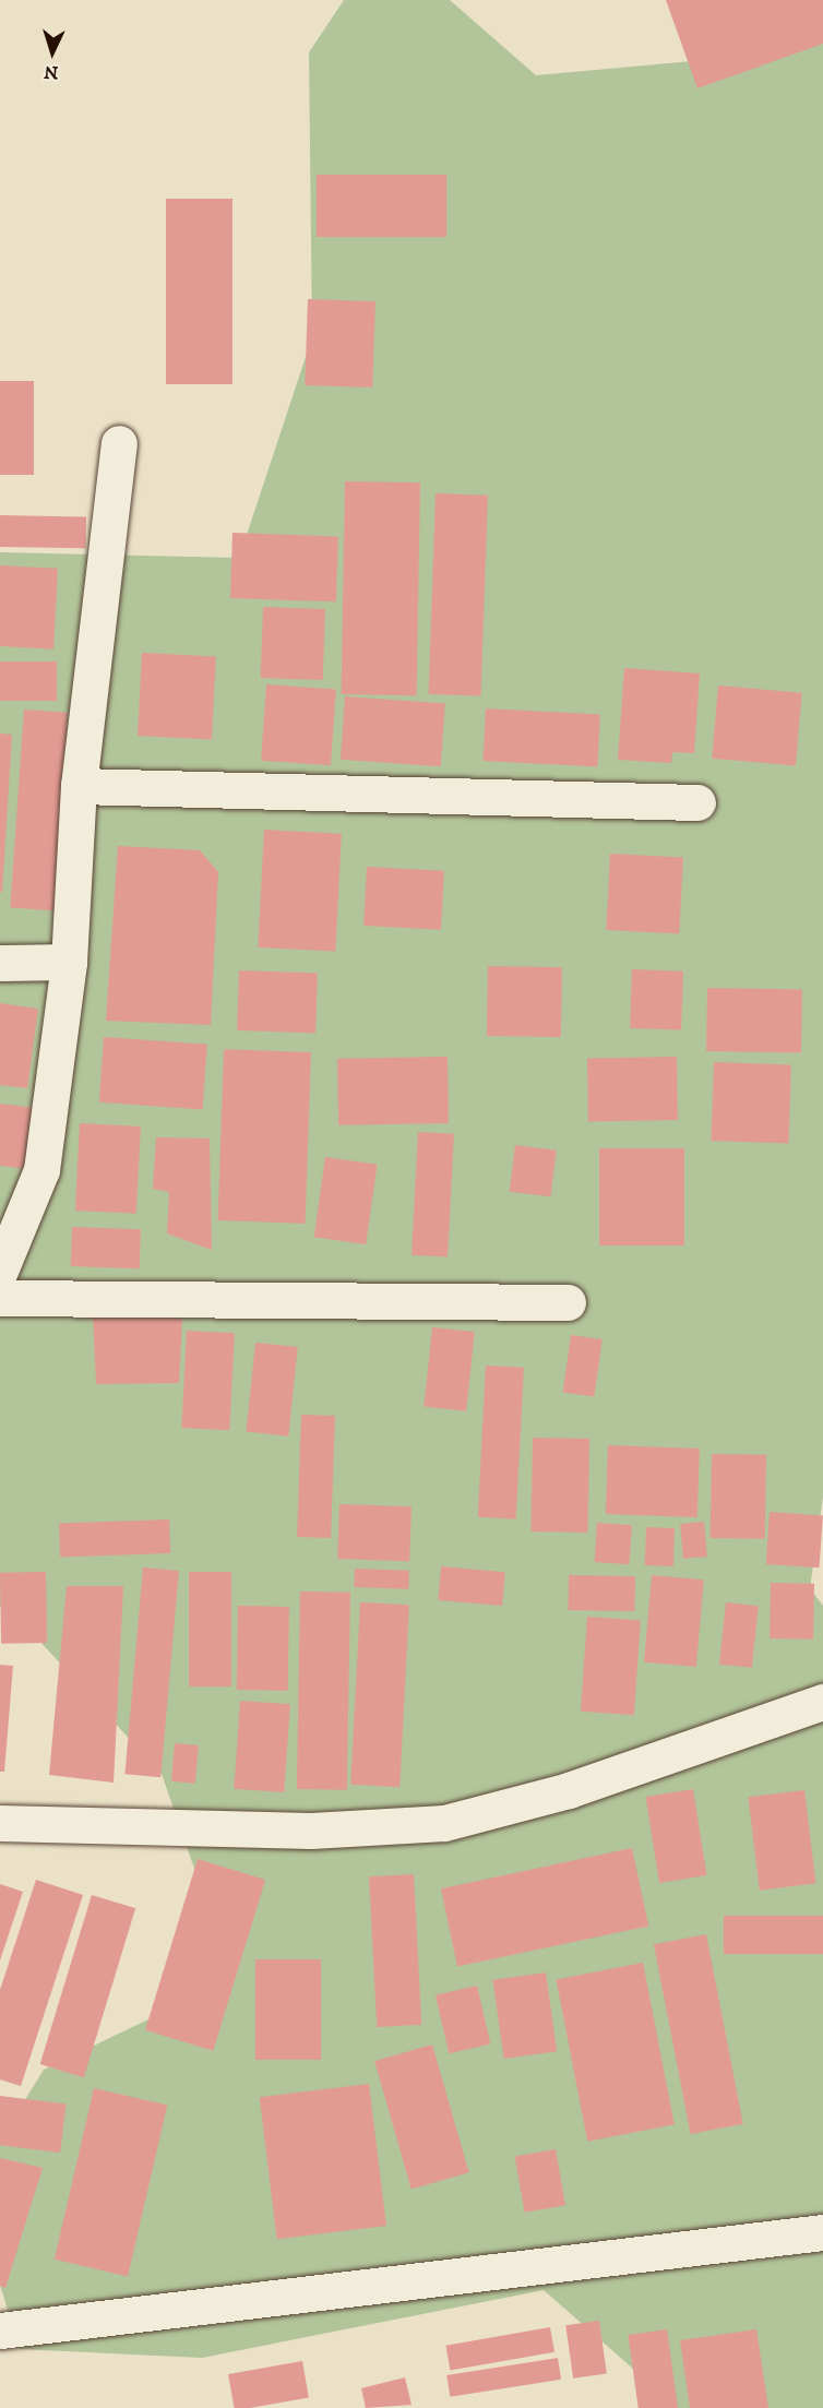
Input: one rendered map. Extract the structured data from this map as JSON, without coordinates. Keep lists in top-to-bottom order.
{
  "north": "bottom"
}
